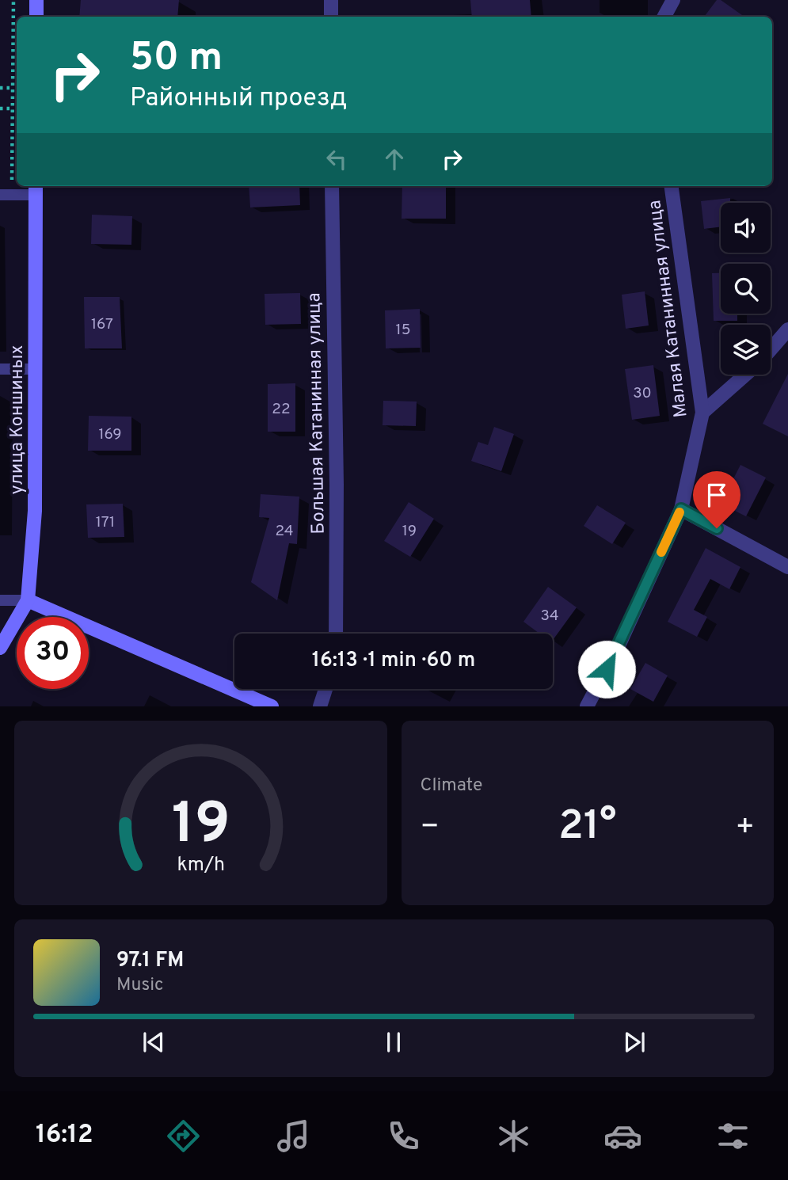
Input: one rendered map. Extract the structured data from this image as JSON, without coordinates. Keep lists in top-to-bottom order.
{
  "streets": {
    "main road": ["улица Коншиных"],
    "street": ["Малая Катанинная улица", "Большая Катанинная улица"]
  },
  "house_numbers": [
    "167",
    "15",
    "30",
    "22",
    "169",
    "171",
    "24",
    "19",
    "34"
  ],
  "page": {
    "turn": ["50 m", "Районный проезд"],
    "limit": "30",
    "trip": "16:13 · 1 min · 60 m",
    "tile": "Climate",
    "heat": ["−", "21°", "+"],
    "song": ["97.1 FM", "Music"],
    "tabs": "16:12",
    "gauge": ["19", "km/h"]
  }
}
